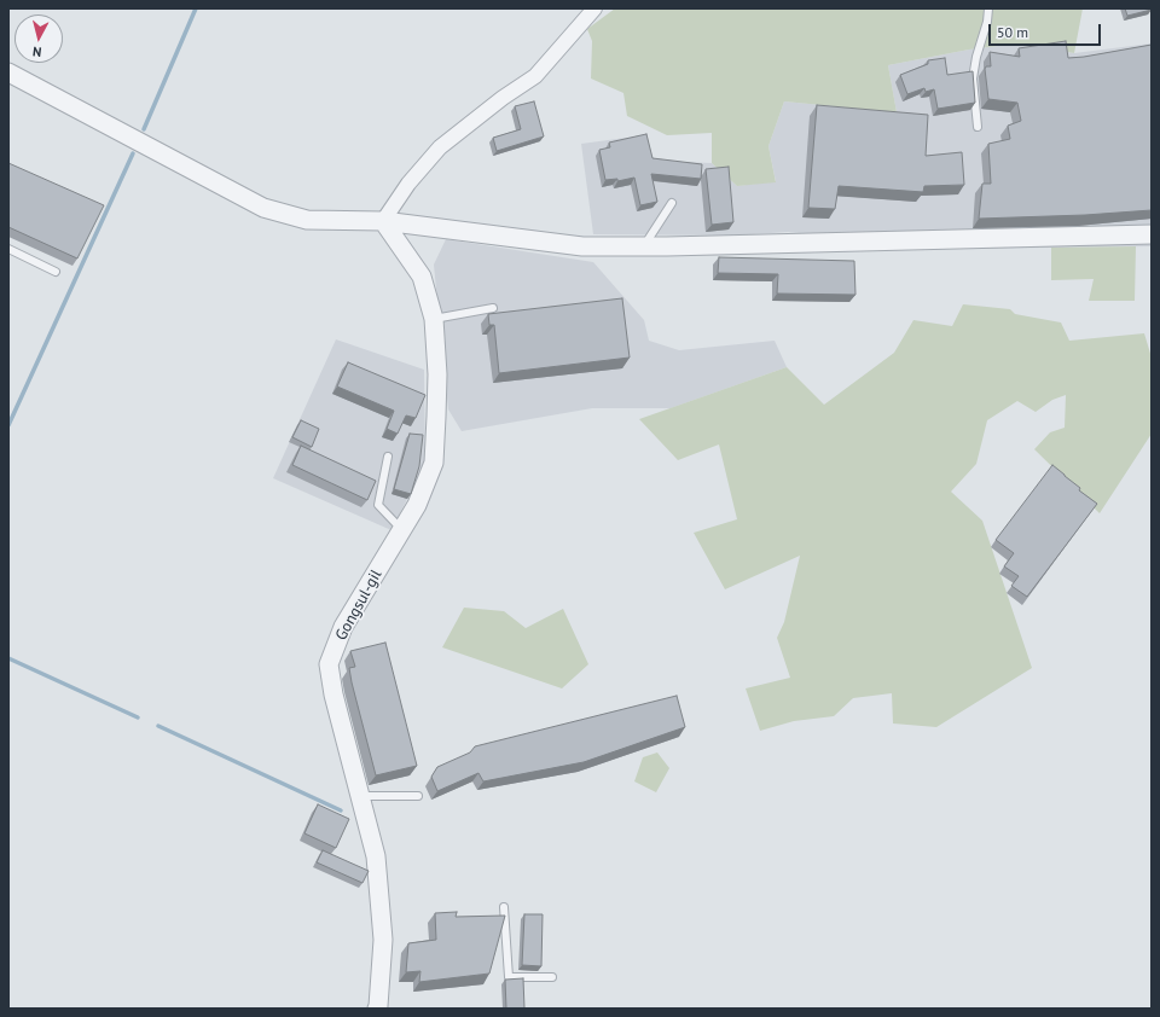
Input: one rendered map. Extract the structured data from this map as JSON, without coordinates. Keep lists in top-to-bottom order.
{
  "streets": {
    "street": ["Gongsul-gil"]
  },
  "scale_bar": "50 m",
  "north": "bottom"
}
